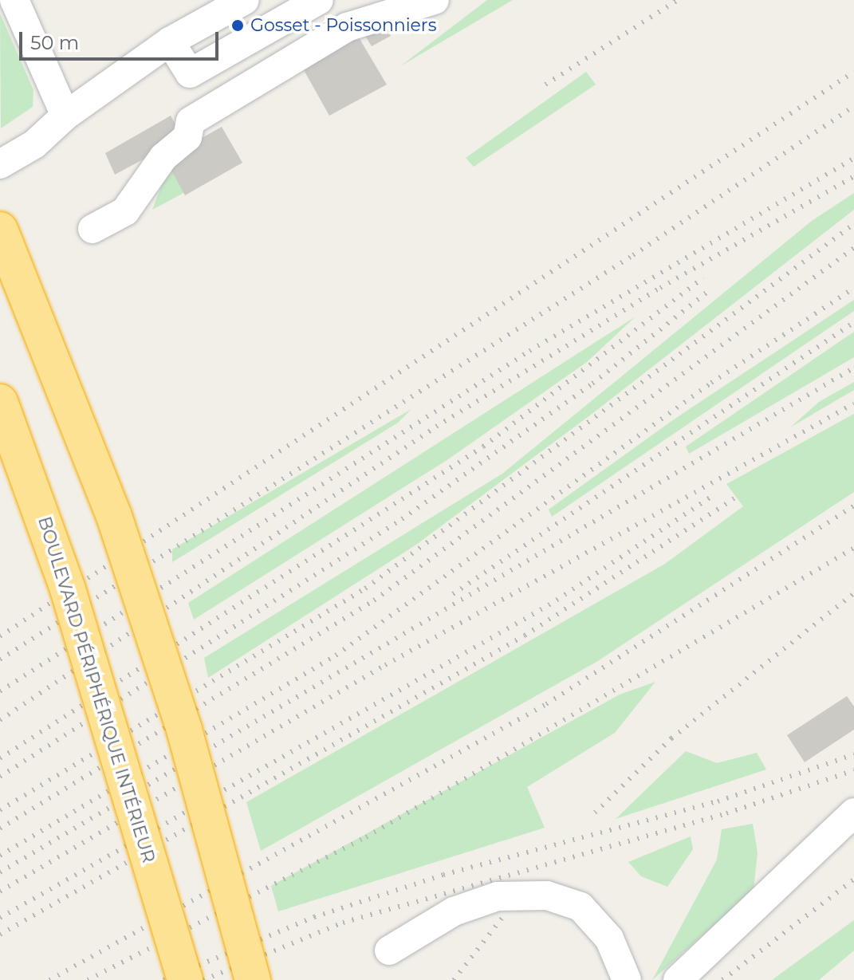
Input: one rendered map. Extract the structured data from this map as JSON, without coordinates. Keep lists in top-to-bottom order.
{
  "streets": {
    "highway": ["BOULEVARD PÉRIPHÉRIQUE INTÉRIEUR"]
  },
  "places": ["Gosset - Poissonniers"],
  "scale_bar": "50 m"
}
